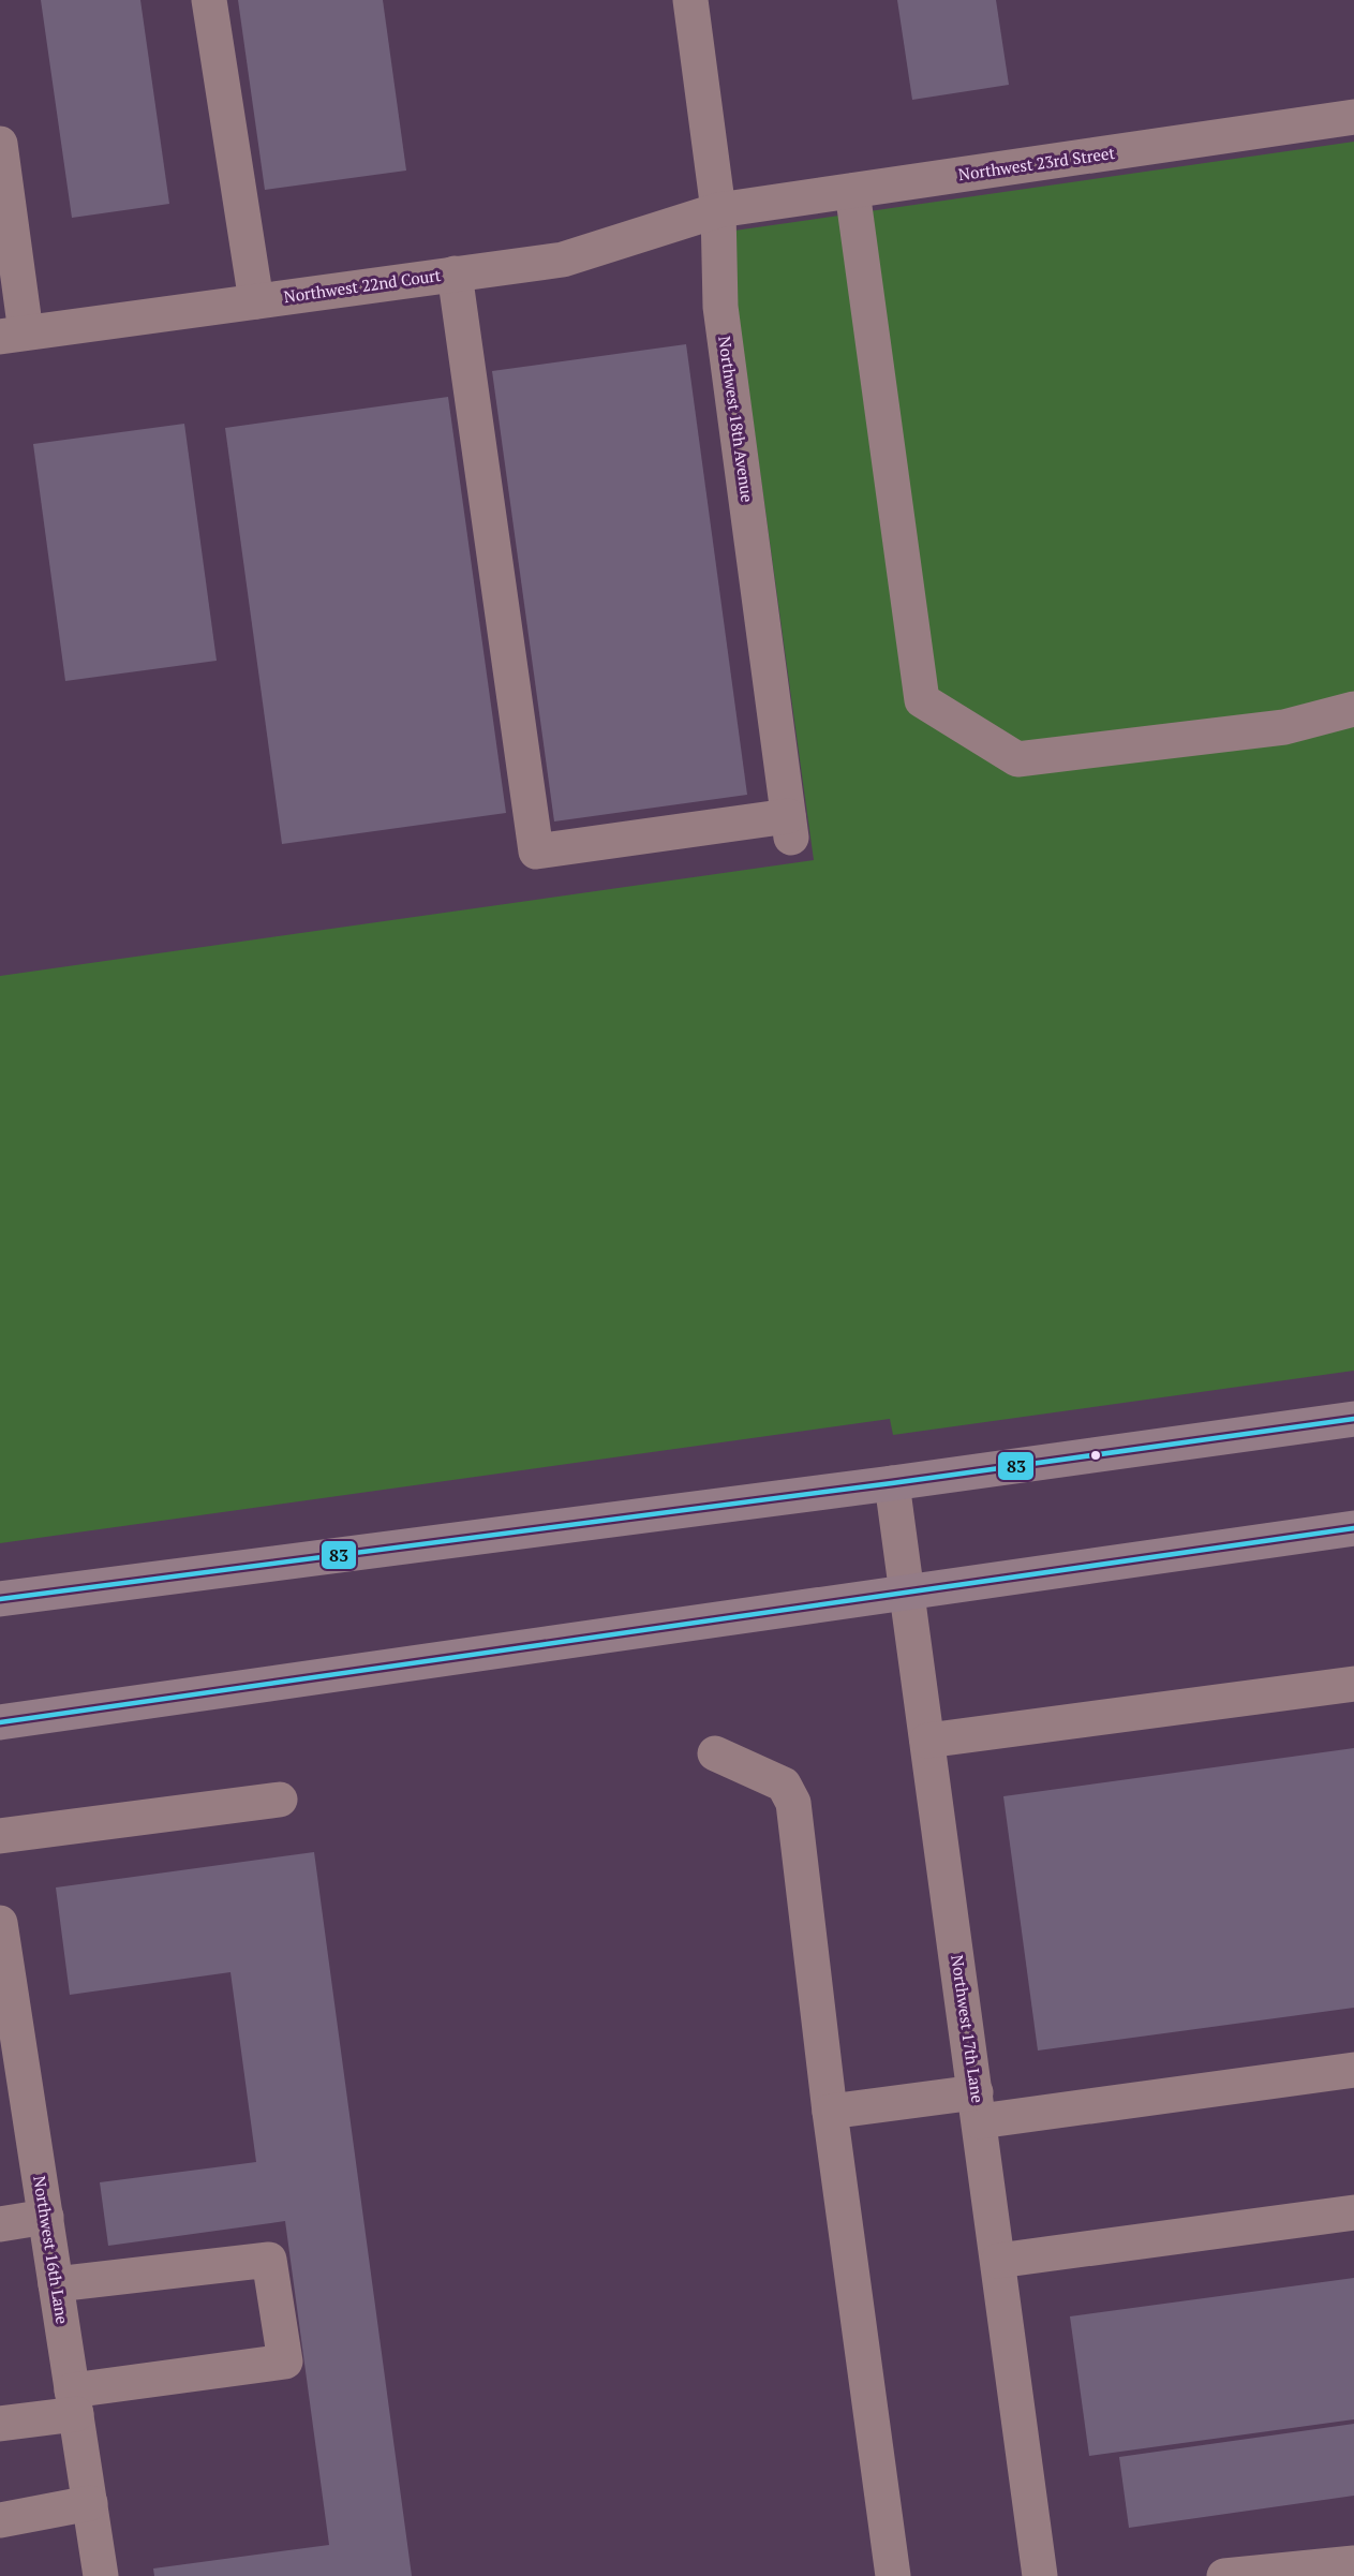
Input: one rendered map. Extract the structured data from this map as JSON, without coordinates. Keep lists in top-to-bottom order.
{
  "streets": {
    "street": [
      "Northwest 23rd Street",
      "Northwest 22nd Court",
      "Northwest 18th Avenue",
      "Northwest 17th Lane",
      "Northwest 16th Lane"
    ]
  },
  "crossings": [
    ["Northwest 23rd Street", "Northwest 22nd Court"],
    ["Northwest 23rd Street", "Northwest 18th Avenue"],
    ["Northwest 22nd Court", "Northwest 18th Avenue"]
  ],
  "lines": ["transit line 83"]
}
